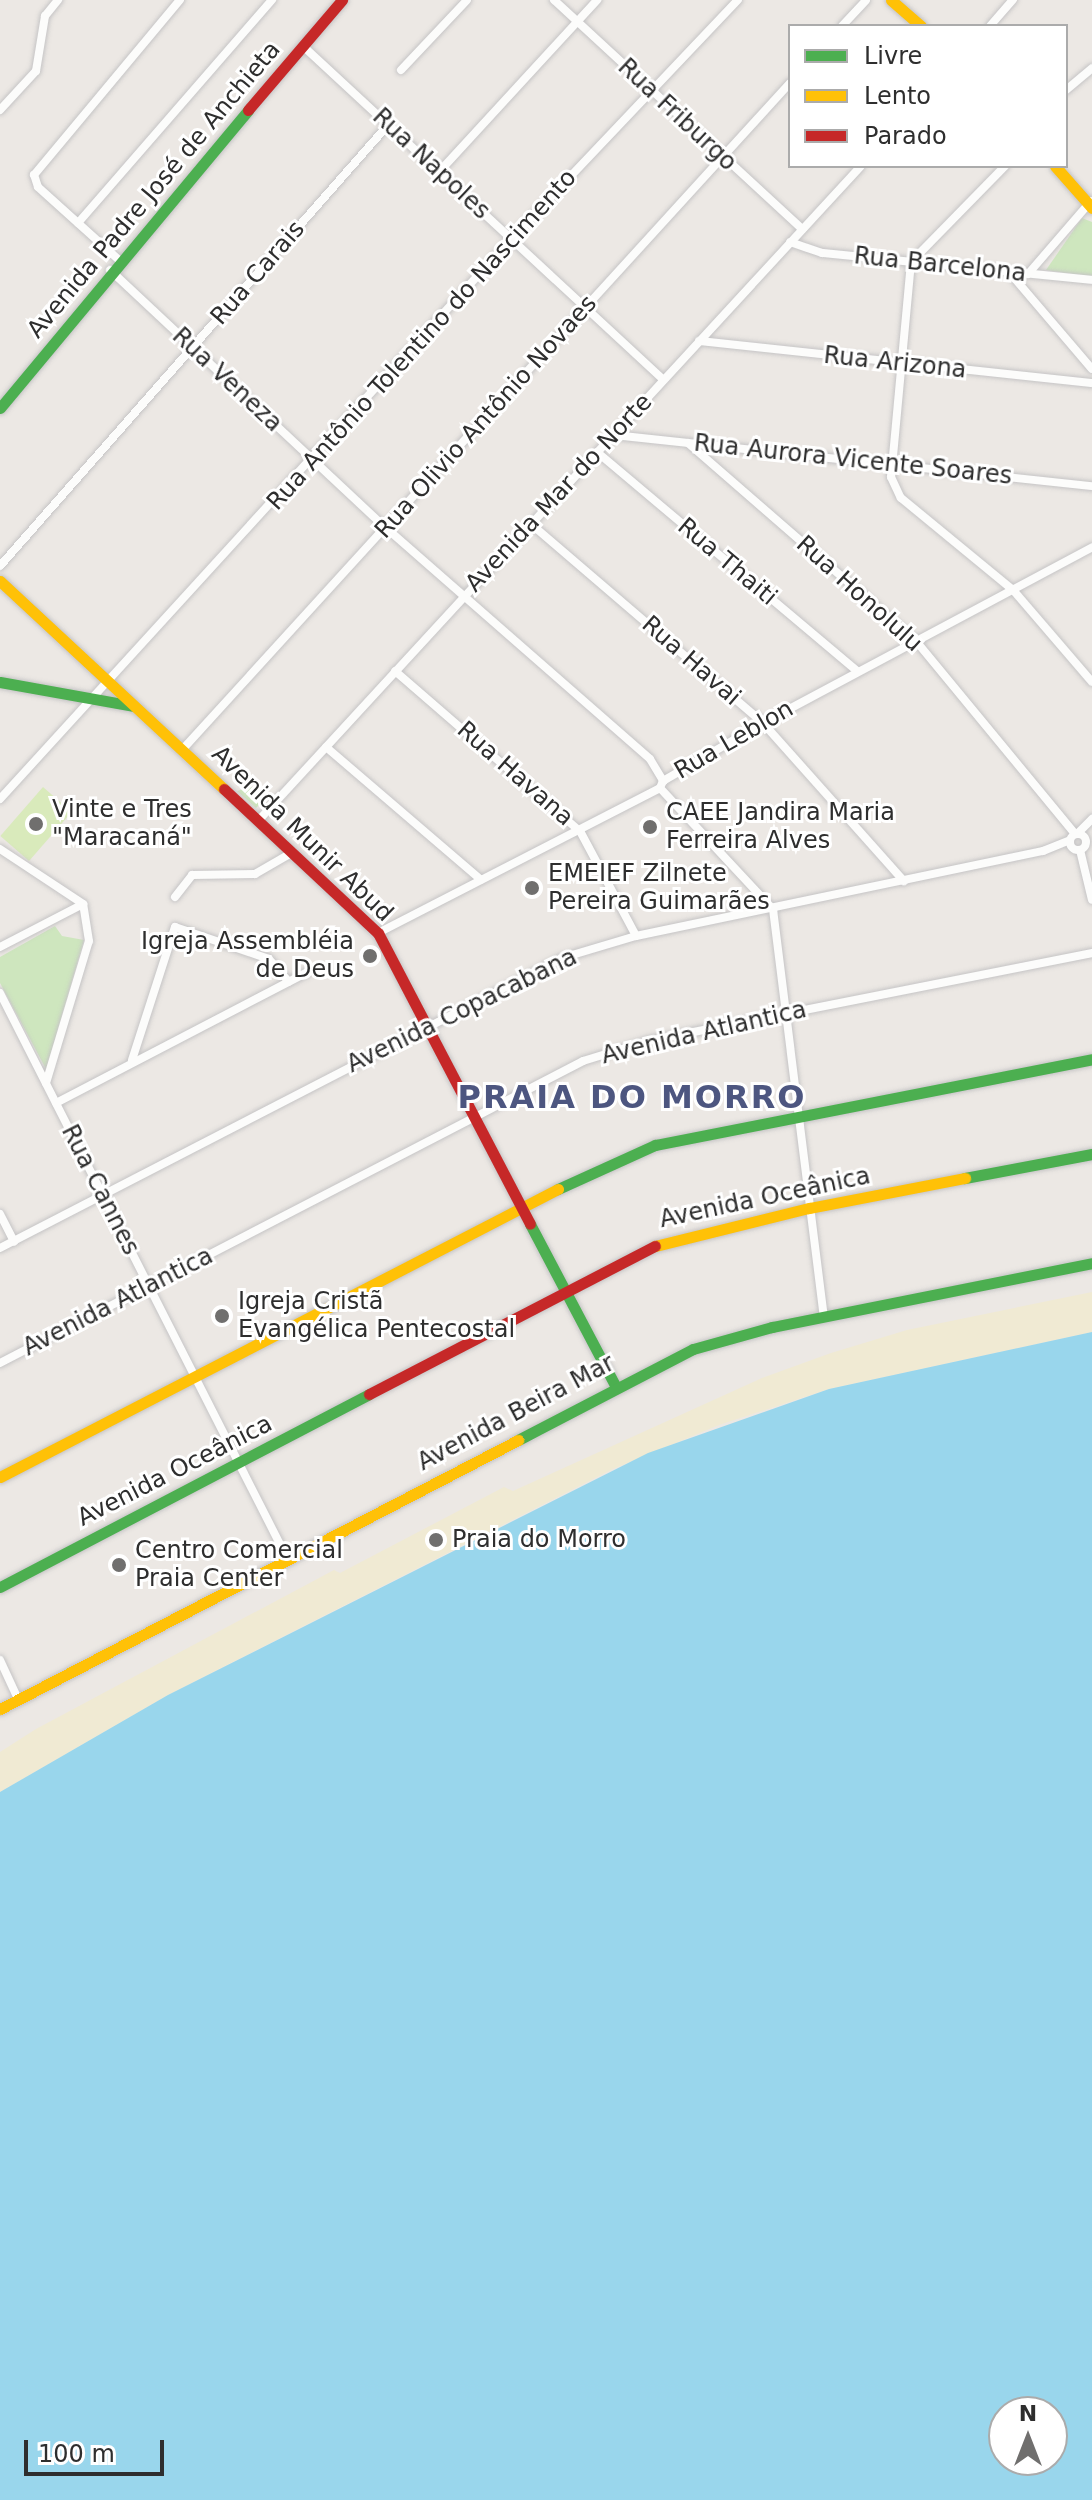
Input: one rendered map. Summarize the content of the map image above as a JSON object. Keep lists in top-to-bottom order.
{
  "streets": {
    "street": [
      "Rua Friburgo",
      "Rua Napoles",
      "Avenida Padre José de Anchieta",
      "Rua Barcelona",
      "Rua Carais",
      "Rua Antônio Tolentino do Nascimento",
      "Rua Arizona",
      "Rua Veneza",
      "Rua Olivio Antônio Novaes",
      "Rua Aurora Vicente Soares",
      "Avenida Mar do Norte",
      "Rua Thaiti",
      "Rua Honolulu",
      "Rua Havai",
      "Rua Leblon",
      "Rua Havana",
      "Avenida Munir Abud",
      "Avenida Copacabana",
      "Avenida Atlantica",
      "Rua Cannes",
      "Avenida Oceânica",
      "Avenida Beira Mar"
    ]
  },
  "crossings": [
    ["Rua Friburgo", "Rua Antônio Tolentino do Nascimento"],
    ["Rua Friburgo", "Rua Olivio Antônio Novaes"],
    ["Rua Friburgo", "Avenida Mar do Norte"],
    ["Rua Napoles", "Avenida Padre José de Anchieta"],
    ["Rua Napoles", "Rua Carais"],
    ["Rua Napoles", "Rua Antônio Tolentino do Nascimento"],
    ["Rua Napoles", "Rua Olivio Antônio Novaes"],
    ["Rua Napoles", "Avenida Mar do Norte"],
    ["Avenida Padre José de Anchieta", "Rua Veneza"],
    ["Rua Barcelona", "Avenida Mar do Norte"],
    ["Rua Carais", "Rua Veneza"],
    ["Rua Antônio Tolentino do Nascimento", "Rua Veneza"],
    ["Rua Antônio Tolentino do Nascimento", "Avenida Munir Abud"],
    ["Rua Arizona", "Avenida Mar do Norte"],
    ["Rua Veneza", "Rua Olivio Antônio Novaes"],
    ["Rua Veneza", "Avenida Mar do Norte"],
    ["Rua Veneza", "Rua Leblon"],
    ["Rua Veneza", "Avenida Copacabana"],
    ["Rua Olivio Antônio Novaes", "Avenida Munir Abud"],
    ["Rua Aurora Vicente Soares", "Avenida Mar do Norte"],
    ["Rua Aurora Vicente Soares", "Rua Honolulu"],
    ["Avenida Mar do Norte", "Rua Thaiti"],
    ["Avenida Mar do Norte", "Rua Havai"],
    ["Avenida Mar do Norte", "Rua Havana"],
    ["Avenida Mar do Norte", "Avenida Munir Abud"],
    ["Rua Thaiti", "Rua Leblon"],
    ["Rua Honolulu", "Rua Leblon"],
    ["Rua Honolulu", "Avenida Copacabana"],
    ["Rua Havai", "Rua Leblon"],
    ["Rua Havai", "Avenida Copacabana"],
    ["Rua Leblon", "Rua Havana"],
    ["Rua Leblon", "Avenida Munir Abud"],
    ["Rua Havana", "Avenida Copacabana"],
    ["Avenida Munir Abud", "Avenida Copacabana"],
    ["Avenida Munir Abud", "Avenida Atlantica"],
    ["Avenida Munir Abud", "Avenida Oceânica"],
    ["Avenida Munir Abud", "Avenida Beira Mar"],
    ["Avenida Copacabana", "Rua Cannes"],
    ["Avenida Atlantica", "Rua Cannes"],
    ["Rua Cannes", "Avenida Oceânica"],
    ["Rua Cannes", "Avenida Beira Mar"]
  ],
  "districts": ["PRAIA DO MORRO"],
  "places": [
    "Vinte e Tres \"Maracaná\"",
    "CAEE Jandira Maria Ferreira Alves",
    "EMEIEF Zilnete Pereira Guimarães",
    "Igreja Assembléia de Deus",
    "Igreja Cristã Evangélica Pentecostal",
    "Praia do Morro",
    "Centro Comercial Praia Center"
  ],
  "legend": ["Livre", "Lento", "Parado"],
  "scale_bar": "100 m",
  "north": "top"
}
